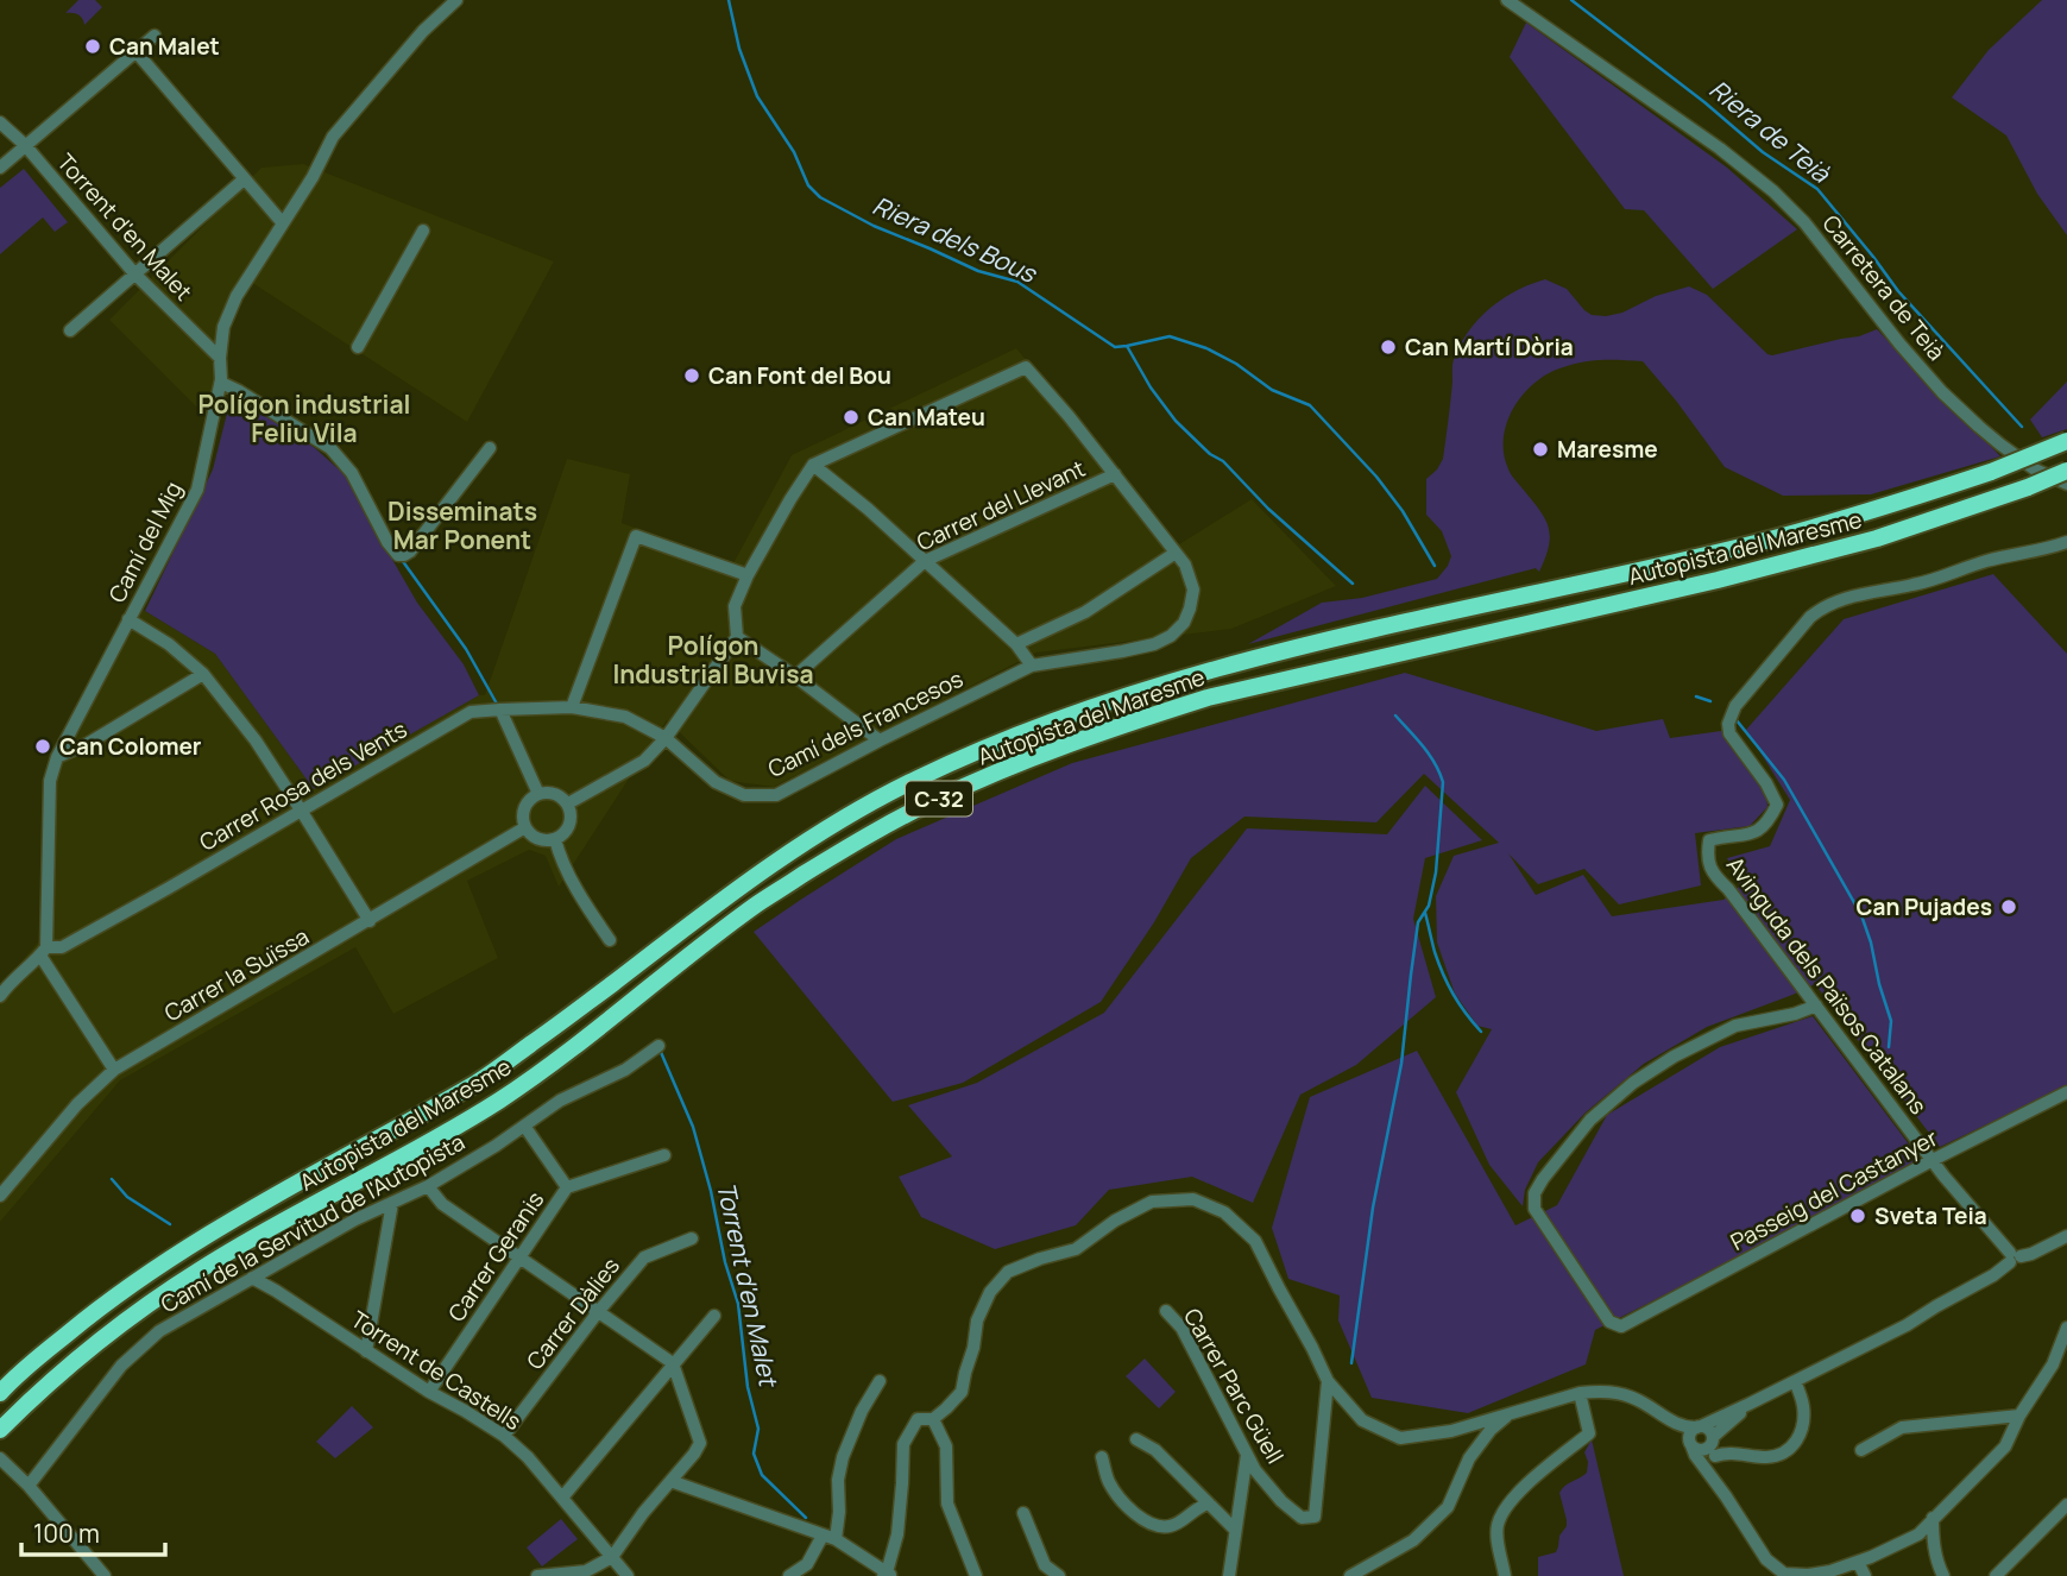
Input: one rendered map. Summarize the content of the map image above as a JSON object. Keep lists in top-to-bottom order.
{
  "streets": {
    "highway": ["Autopista del Maresme", "C-32"],
    "street": [
      "Torrent d'en Malet",
      "Carretera de Teià",
      "Carrer del Llevant",
      "Camí del Mig",
      "Camí dels Francesos",
      "Carrer Rosa dels Vents",
      "Carrer la Suïssa",
      "Avinguda dels Països Catalans",
      "Passeig del Castanyer",
      "Camí de la Servitud de l'Autopista",
      "Carrer Geranis",
      "Carrer Dàlies",
      "Torrent de Castells",
      "Carrer Parc Güell"
    ]
  },
  "crossings": [
    ["Torrent d'en Malet", "Camí del Mig"],
    ["Camí del Mig", "Carrer Rosa dels Vents"],
    ["Camí dels Francesos", "Carrer Rosa dels Vents"],
    ["Avinguda dels Països Catalans", "Passeig del Castanyer"],
    ["Camí de la Servitud de l'Autopista", "Torrent de Castells"],
    ["Carrer Geranis", "Torrent de Castells"],
    ["Carrer Dàlies", "Torrent de Castells"]
  ],
  "districts": ["Polígon industrial Feliu Vila", "Disseminats Mar Ponent", "Polígon Industrial Buvisa"],
  "water": ["Riera de Teià", "Riera dels Bous", "Torrent d'en Malet"],
  "places": [
    "Can Malet",
    "Can Martí Dòria",
    "Can Font del Bou",
    "Can Mateu",
    "Maresme",
    "Can Colomer",
    "Can Pujades",
    "Sveta Teia"
  ],
  "scale_bar": "100 m"
}
